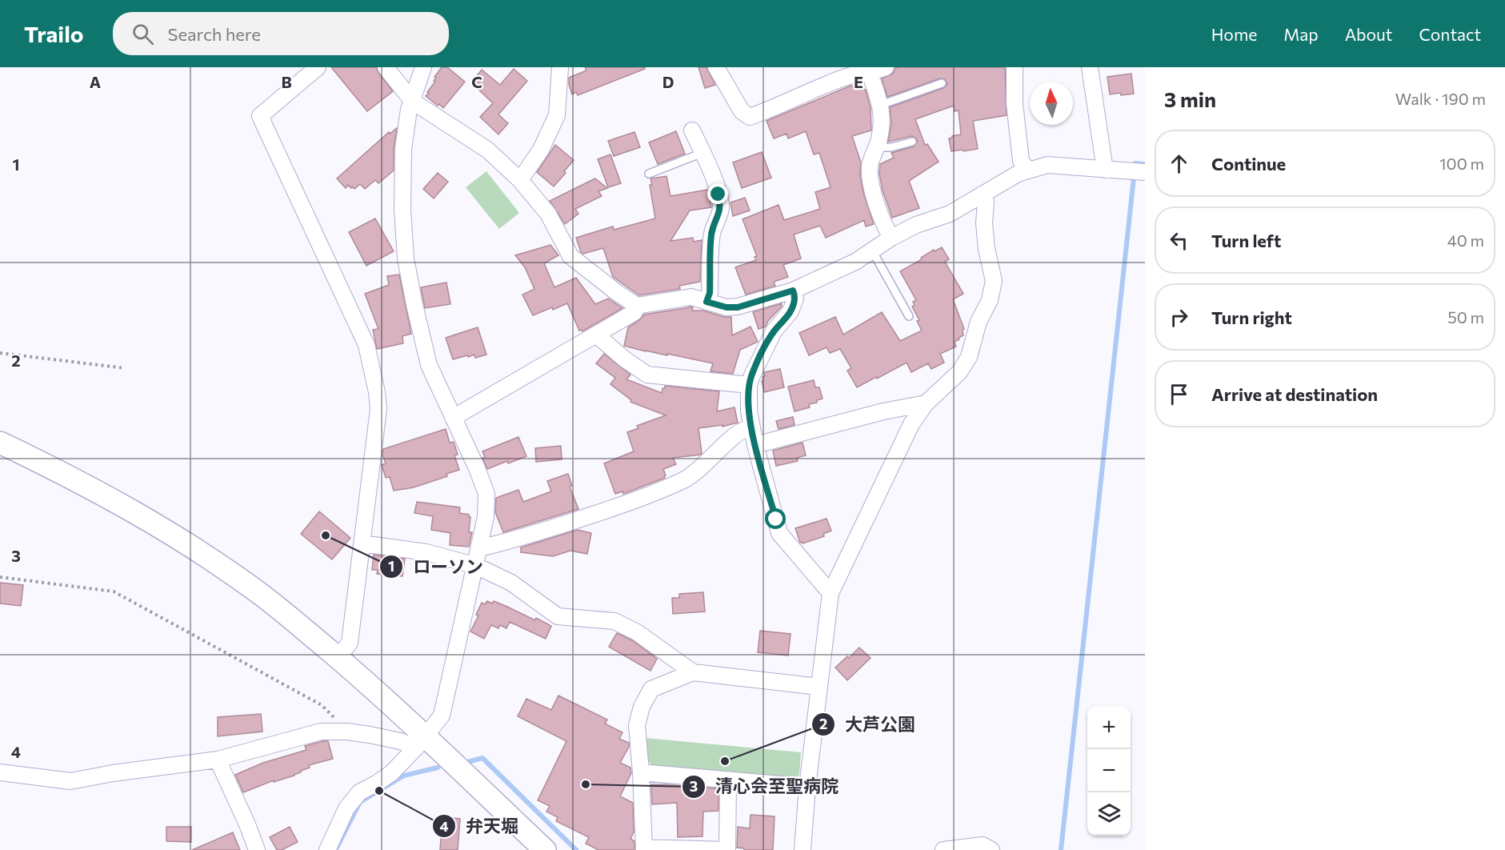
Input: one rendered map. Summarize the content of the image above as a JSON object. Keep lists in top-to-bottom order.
{
  "places": [
    "ローソン",
    "大芦公園",
    "清心会至聖病院",
    "弁天堀"
  ],
  "north": "top",
  "page": {
    "header": "Trailo",
    "search": "Search here",
    "nav": [
      "Home",
      "Map",
      "About",
      "Contact"
    ],
    "heading": ["3 min", "Walk · 190 m"],
    "list": [
      ["Continue", "100 m"],
      ["Turn left", "40 m"],
      ["Turn right", "50 m"],
      "Arrive at destination"
    ],
    "map_buttons": ["+", "−"]
  },
  "grid": {
    "columns": [
      "A",
      "B",
      "C",
      "D",
      "E"
    ],
    "rows": [
      "1",
      "2",
      "3",
      "4"
    ]
  }
}
